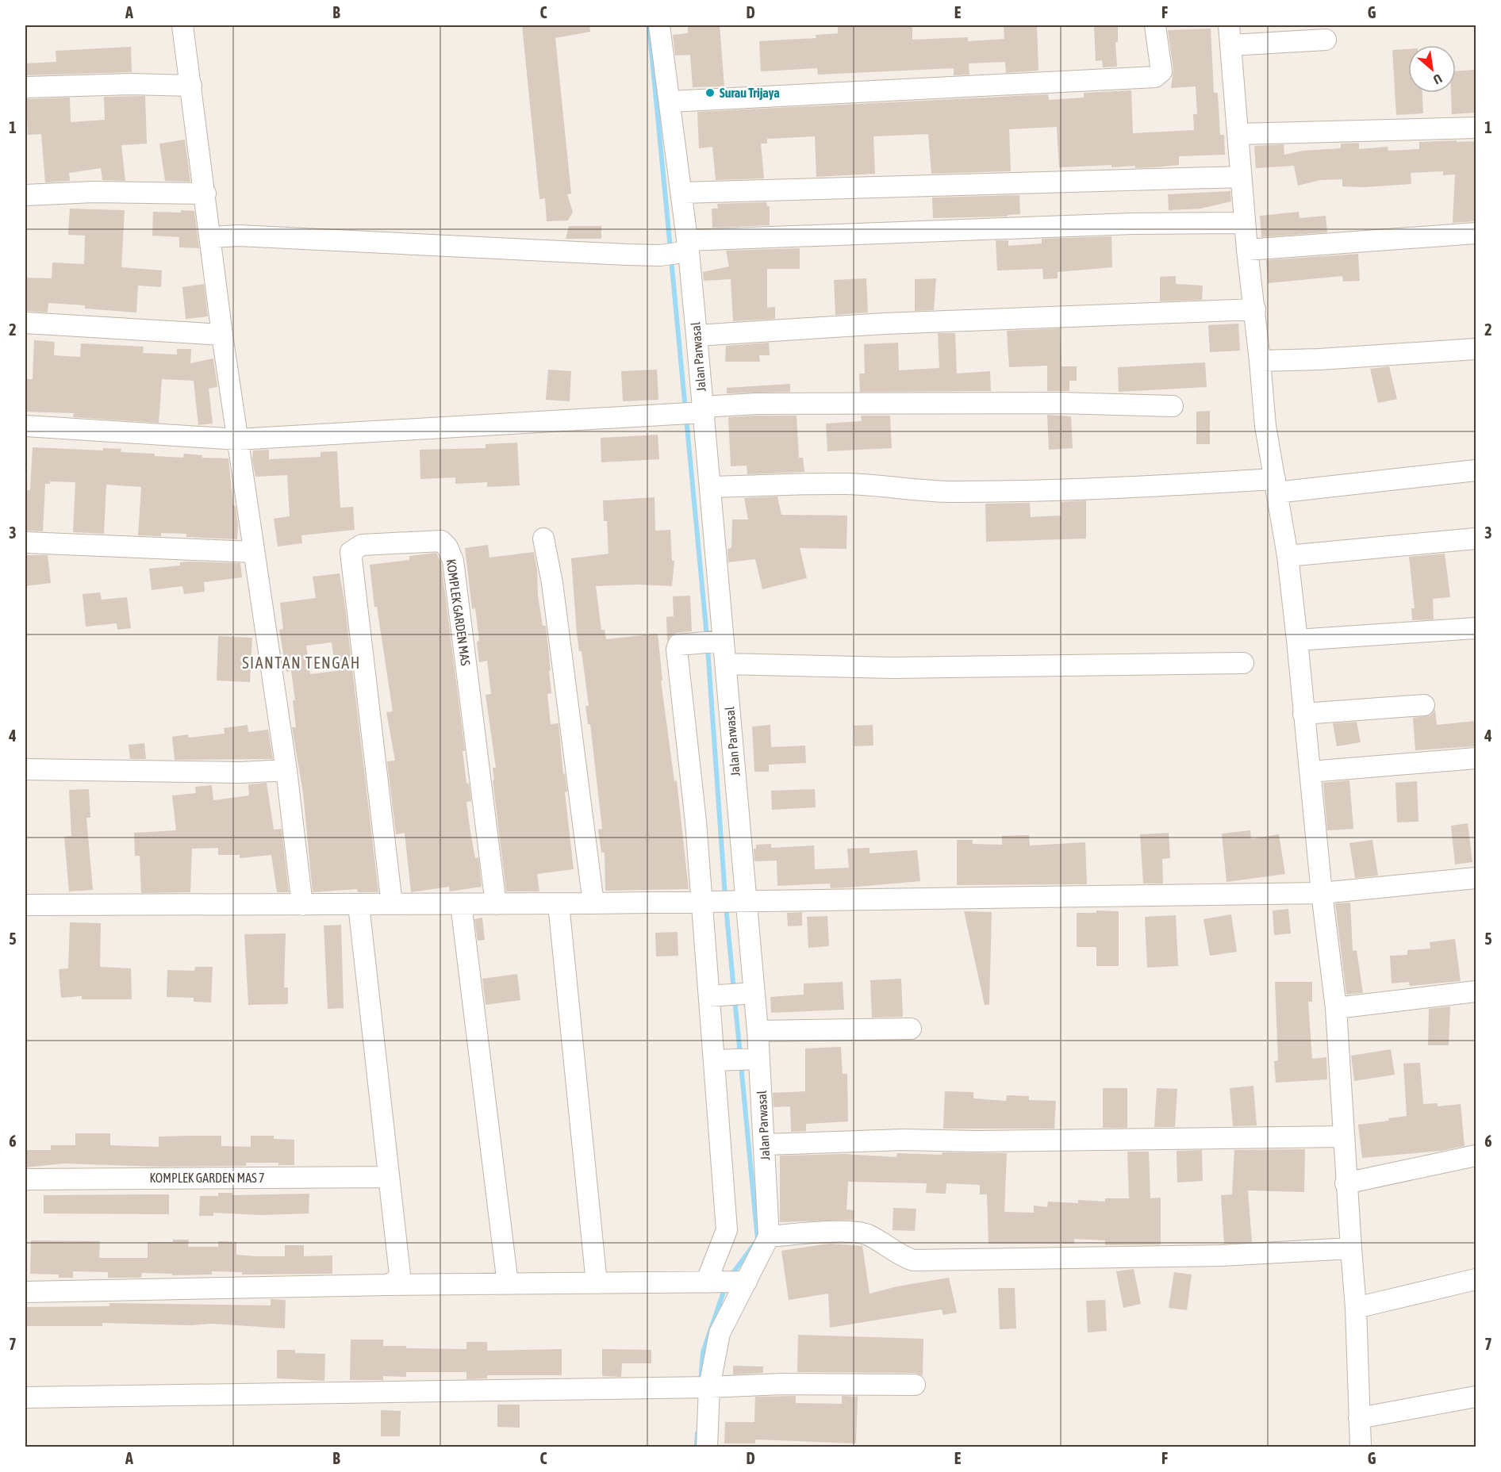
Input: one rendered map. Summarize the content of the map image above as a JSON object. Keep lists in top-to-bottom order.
{
  "streets": {
    "street": ["Jalan Parwasal", "KOMPLEK GARDEN MAS", "KOMPLEK GARDEN MAS 7"]
  },
  "districts": ["SIANTAN TENGAH"],
  "places": ["Surau Trijaya"],
  "north": "bottom right",
  "grid": {
    "columns": [
      "A",
      "B",
      "C",
      "D",
      "E",
      "F",
      "G"
    ],
    "rows": [
      "1",
      "2",
      "3",
      "4",
      "5",
      "6",
      "7"
    ]
  }
}
